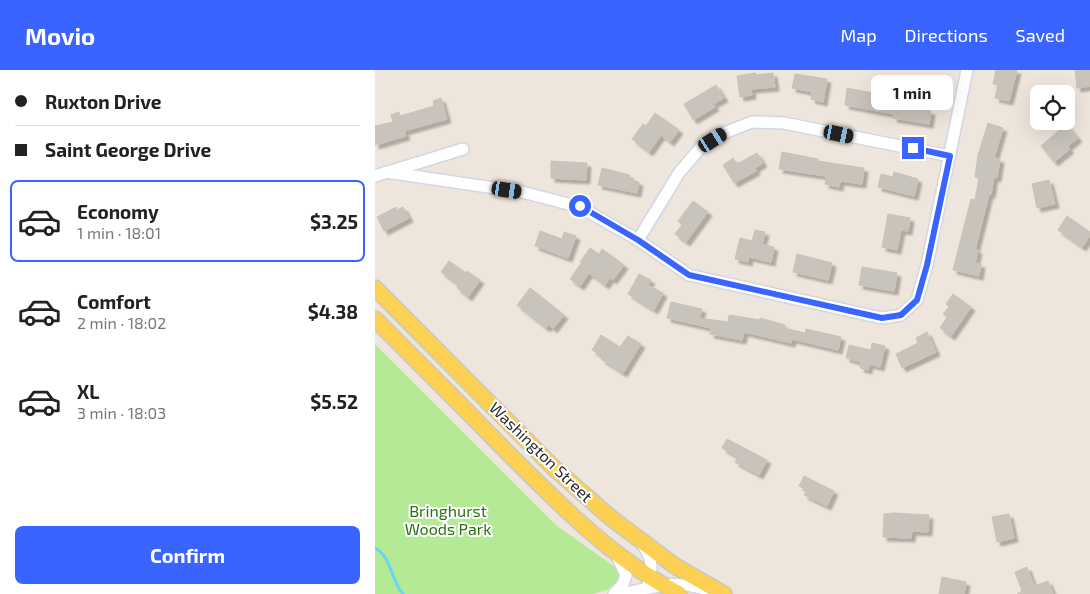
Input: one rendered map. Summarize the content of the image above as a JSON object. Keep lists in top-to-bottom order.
{
  "streets": {
    "main road": ["Washington Street"]
  },
  "parks": ["Bringhurst Woods Park"],
  "page": {
    "header": "Movio",
    "nav": ["Map", "Directions", "Saved"],
    "banner": ["Ruxton Drive", "Saint George Drive"],
    "bubble": "1 min",
    "list": [
      {
        "name": "Economy",
        "note": "1 min · 18:01",
        "value": "$3.25"
      },
      {
        "name": "Comfort",
        "note": "2 min · 18:02",
        "value": "$4.38"
      },
      {
        "name": "XL",
        "note": "3 min · 18:03",
        "value": "$5.52"
      }
    ],
    "buttons": "Confirm"
  }
}
